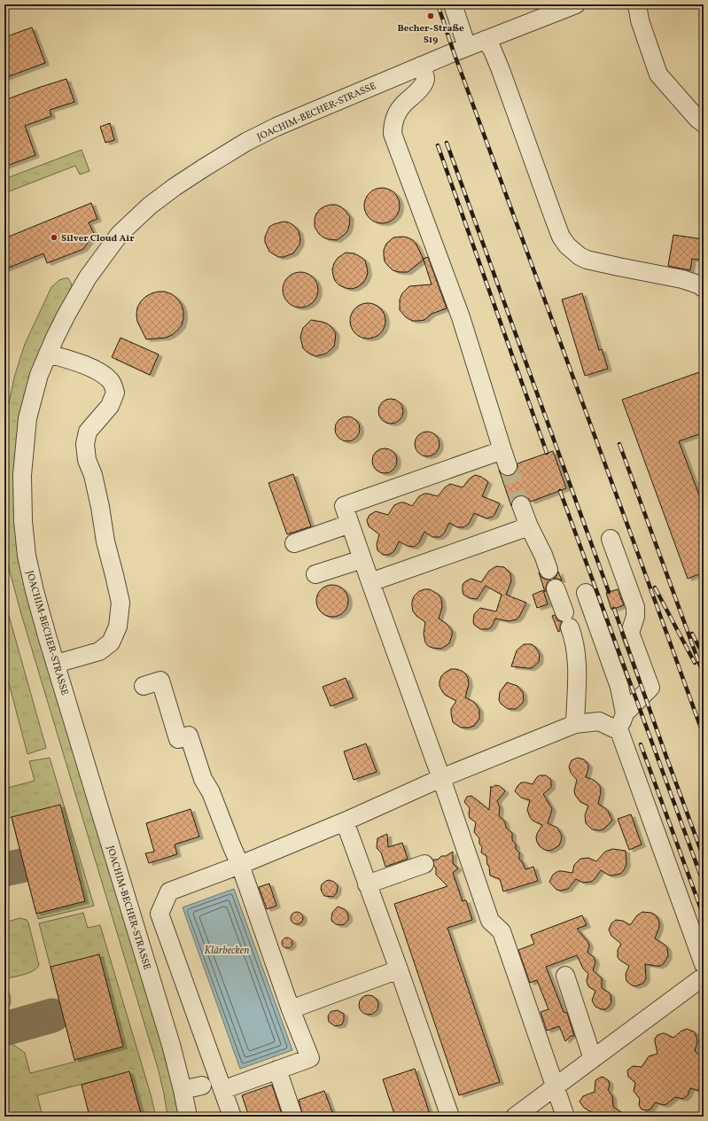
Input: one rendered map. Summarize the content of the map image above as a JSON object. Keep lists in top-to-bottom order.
{
  "streets": {
    "street": ["JOACHIM-BECHER-STRASSE"]
  },
  "water": ["Klärbecken"],
  "places": ["Becher-Straße S19", "Silver Cloud Air"]
}
